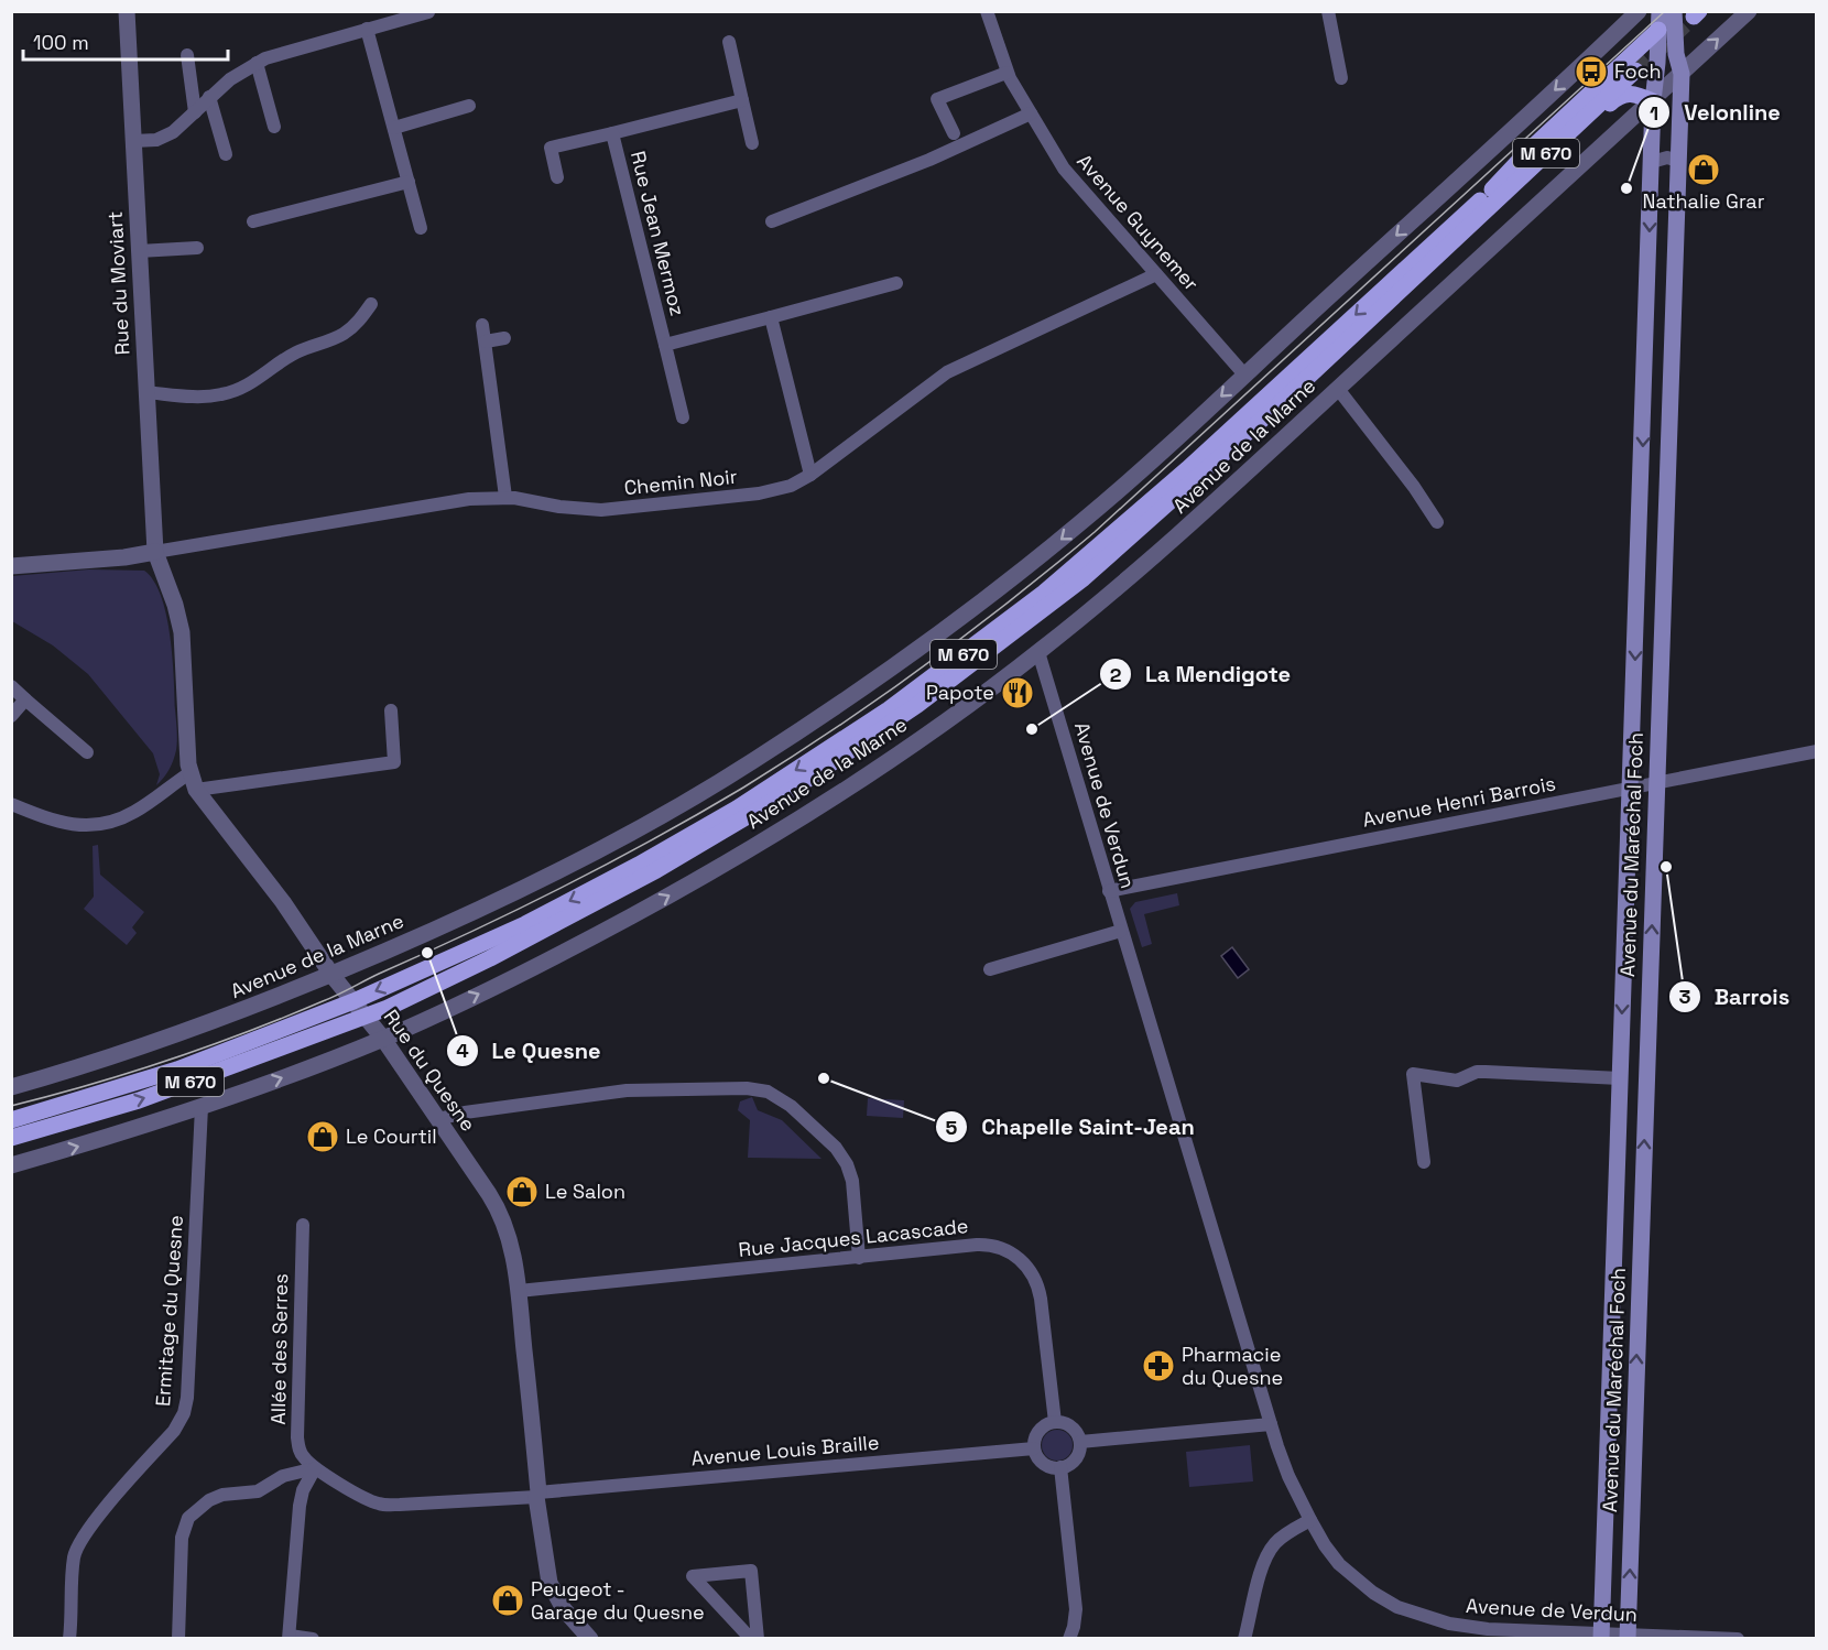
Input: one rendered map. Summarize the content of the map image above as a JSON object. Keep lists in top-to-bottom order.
{
  "streets": {
    "main road": ["M 670", "Avenue de la Marne", "Avenue du Maréchal Foch"],
    "street": [
      "Avenue Guynemer",
      "Rue Jean Mermoz",
      "Rue du Moviart",
      "Chemin Noir",
      "Avenue Henri Barrois",
      "Avenue de Verdun",
      "Rue du Quesne",
      "Rue Jacques Lacascade",
      "Ermitage du Quesne",
      "Allée des Serres",
      "Avenue Louis Braille"
    ]
  },
  "crossings": [
    ["Avenue Guynemer", "Avenue de la Marne"],
    ["Avenue Guynemer", "Chemin Noir"],
    ["Rue du Moviart", "Chemin Noir"],
    ["Rue du Moviart", "Rue du Quesne"],
    ["Avenue de la Marne", "Avenue de Verdun"],
    ["Avenue de la Marne", "Avenue du Maréchal Foch"],
    ["Avenue de la Marne", "Rue du Quesne"],
    ["Avenue de la Marne", "Ermitage du Quesne"],
    ["Chemin Noir", "Rue du Quesne"],
    ["Avenue Henri Barrois", "Avenue de Verdun"],
    ["Avenue Henri Barrois", "Avenue du Maréchal Foch"],
    ["Avenue de Verdun", "Avenue du Maréchal Foch"],
    ["Rue du Quesne", "Rue Jacques Lacascade"],
    ["Rue du Quesne", "Allée des Serres"],
    ["Rue du Quesne", "Avenue Louis Braille"],
    ["Rue Jacques Lacascade", "Avenue Louis Braille"],
    ["Allée des Serres", "Avenue Louis Braille"]
  ],
  "places": {
    "bus stop": ["Foch"],
    "shop": [
      "Nathalie Grar",
      "Le Courtil",
      "Le Salon",
      "Peugeot - Garage du Quesne"
    ],
    "other": [
      "Velonline",
      "La Mendigote",
      "Barrois",
      "Le Quesne",
      "Chapelle Saint-Jean"
    ],
    "restaurant": ["Papote"],
    "pharmacy": ["Pharmacie du Quesne"]
  },
  "scale_bar": "100 m"
}
